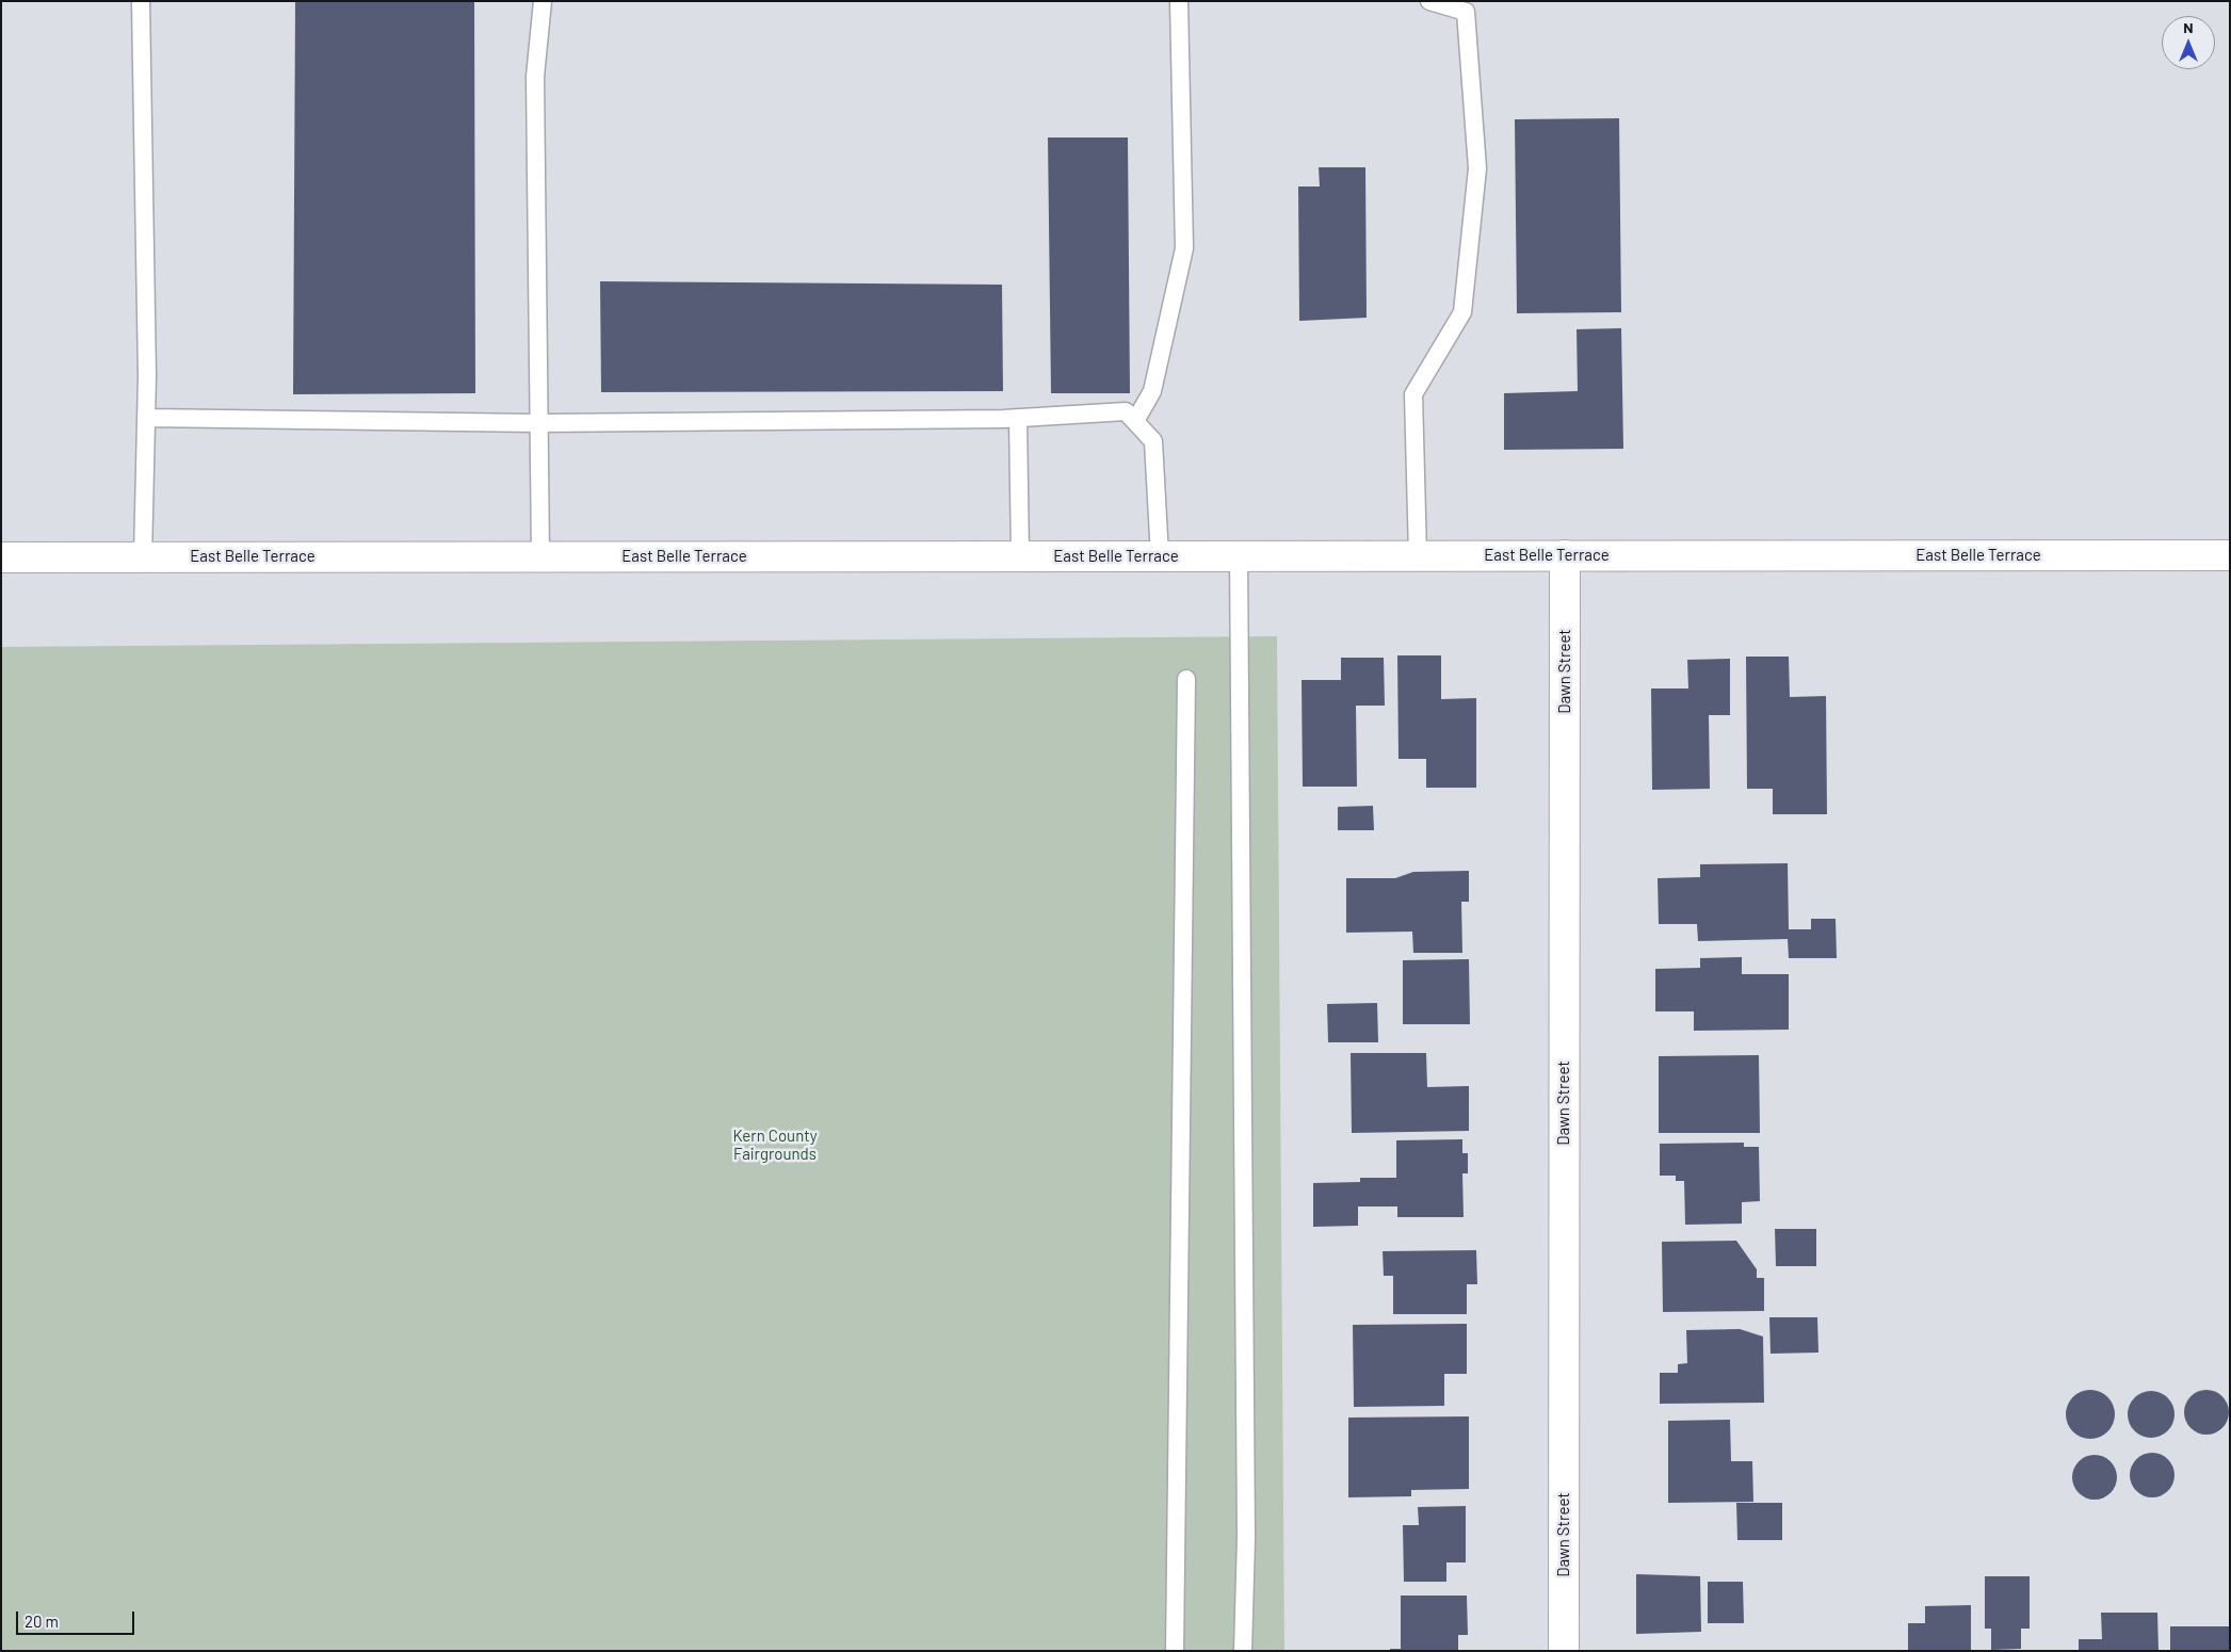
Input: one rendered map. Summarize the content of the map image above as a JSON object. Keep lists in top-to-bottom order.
{
  "streets": {
    "street": ["East Belle Terrace", "Dawn Street"]
  },
  "crossings": [
    ["East Belle Terrace", "Dawn Street"]
  ],
  "parks": ["Kern County Fairgrounds"],
  "scale_bar": "20 m",
  "north": "top"
}
